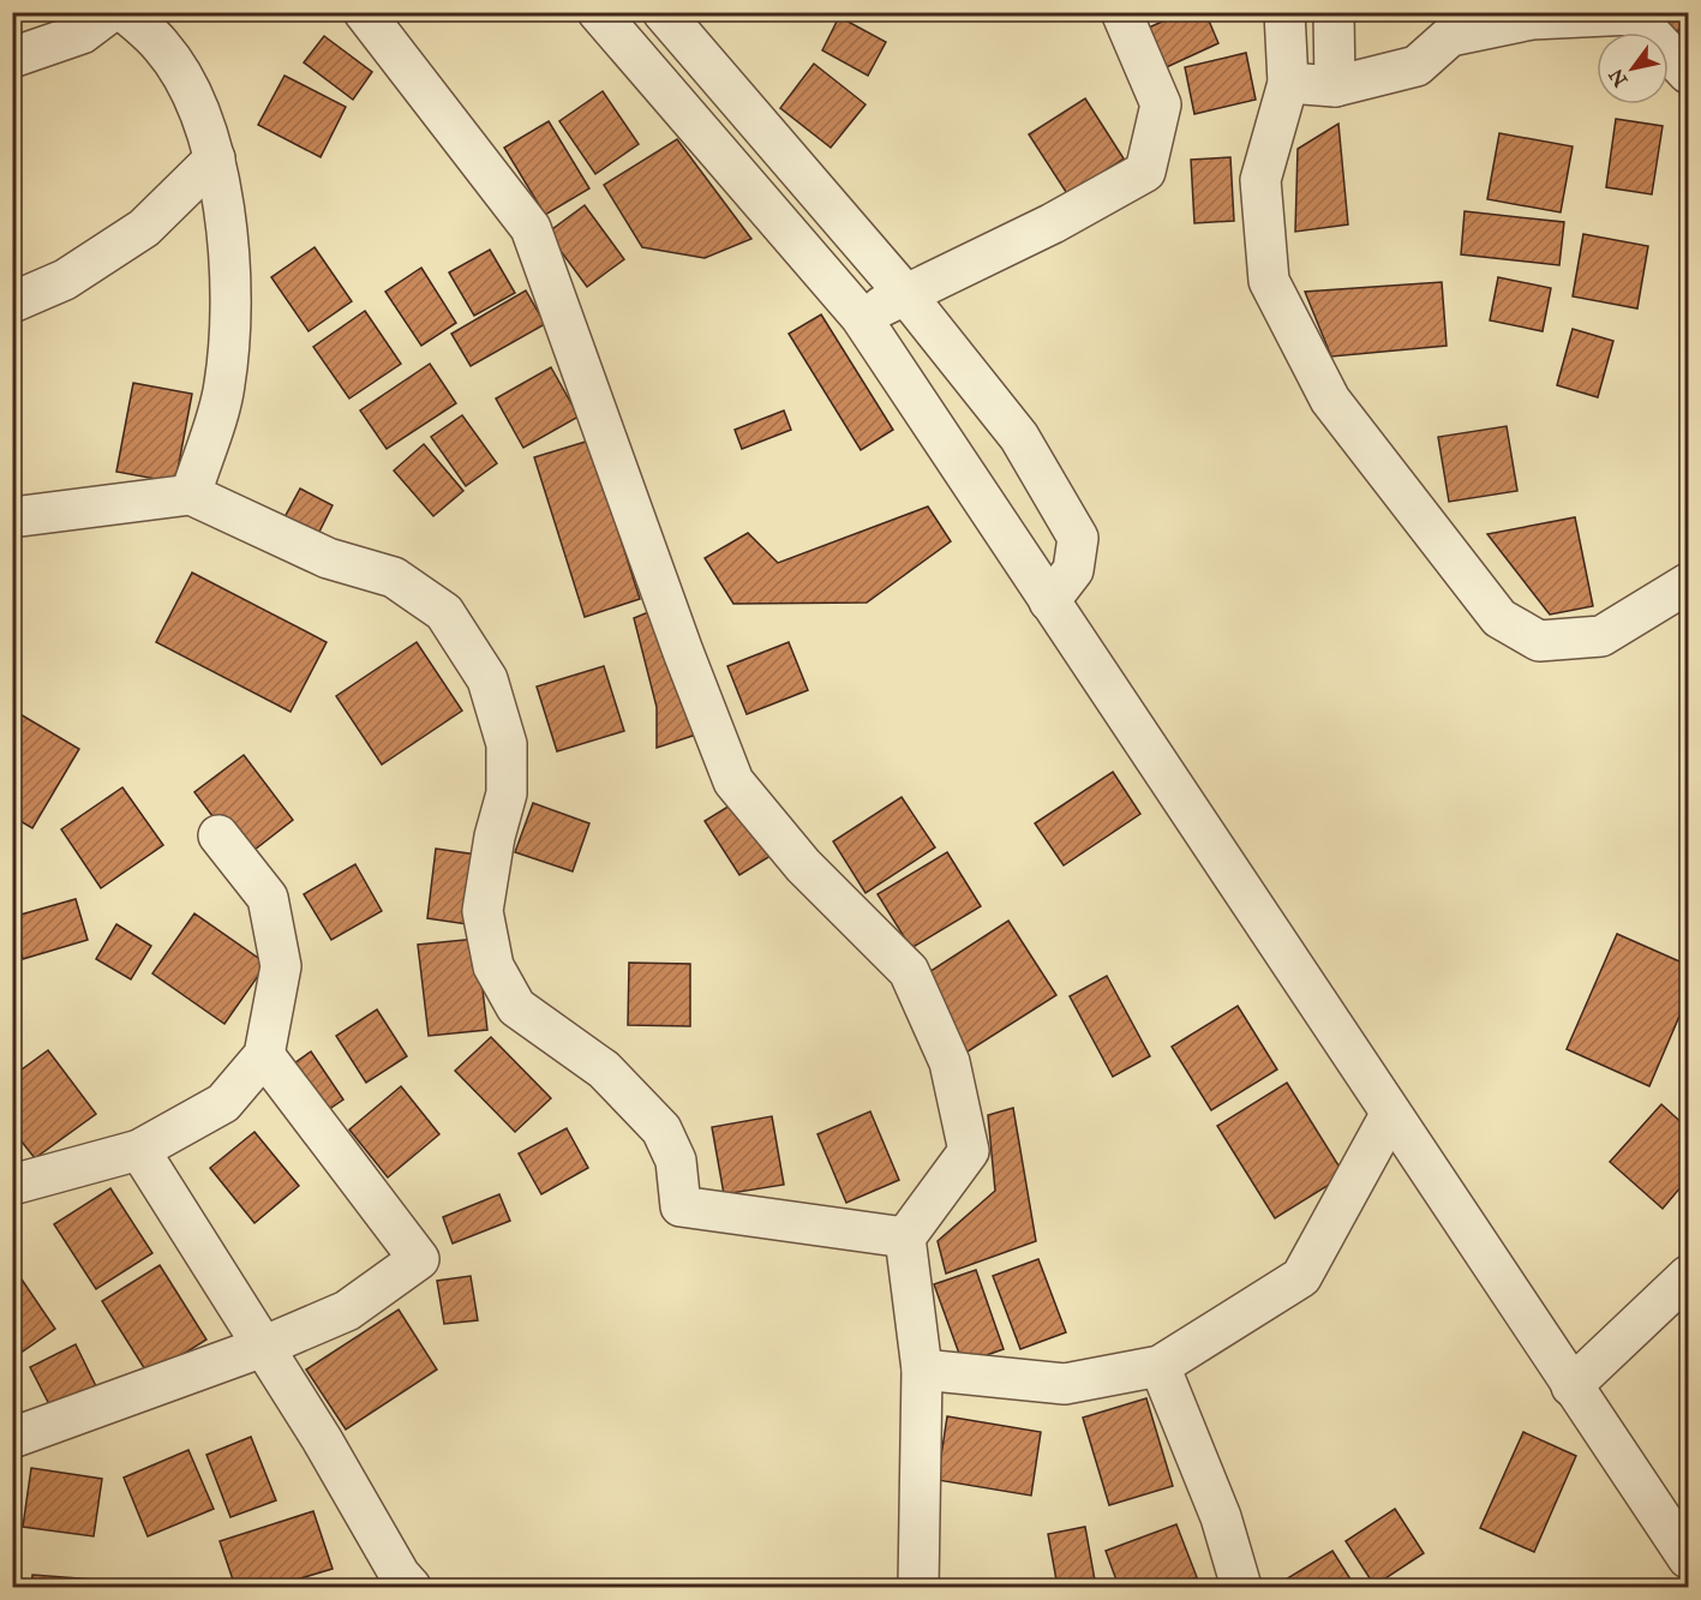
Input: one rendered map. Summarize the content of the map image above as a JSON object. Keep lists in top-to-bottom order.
{
  "north": "bottom left"
}
